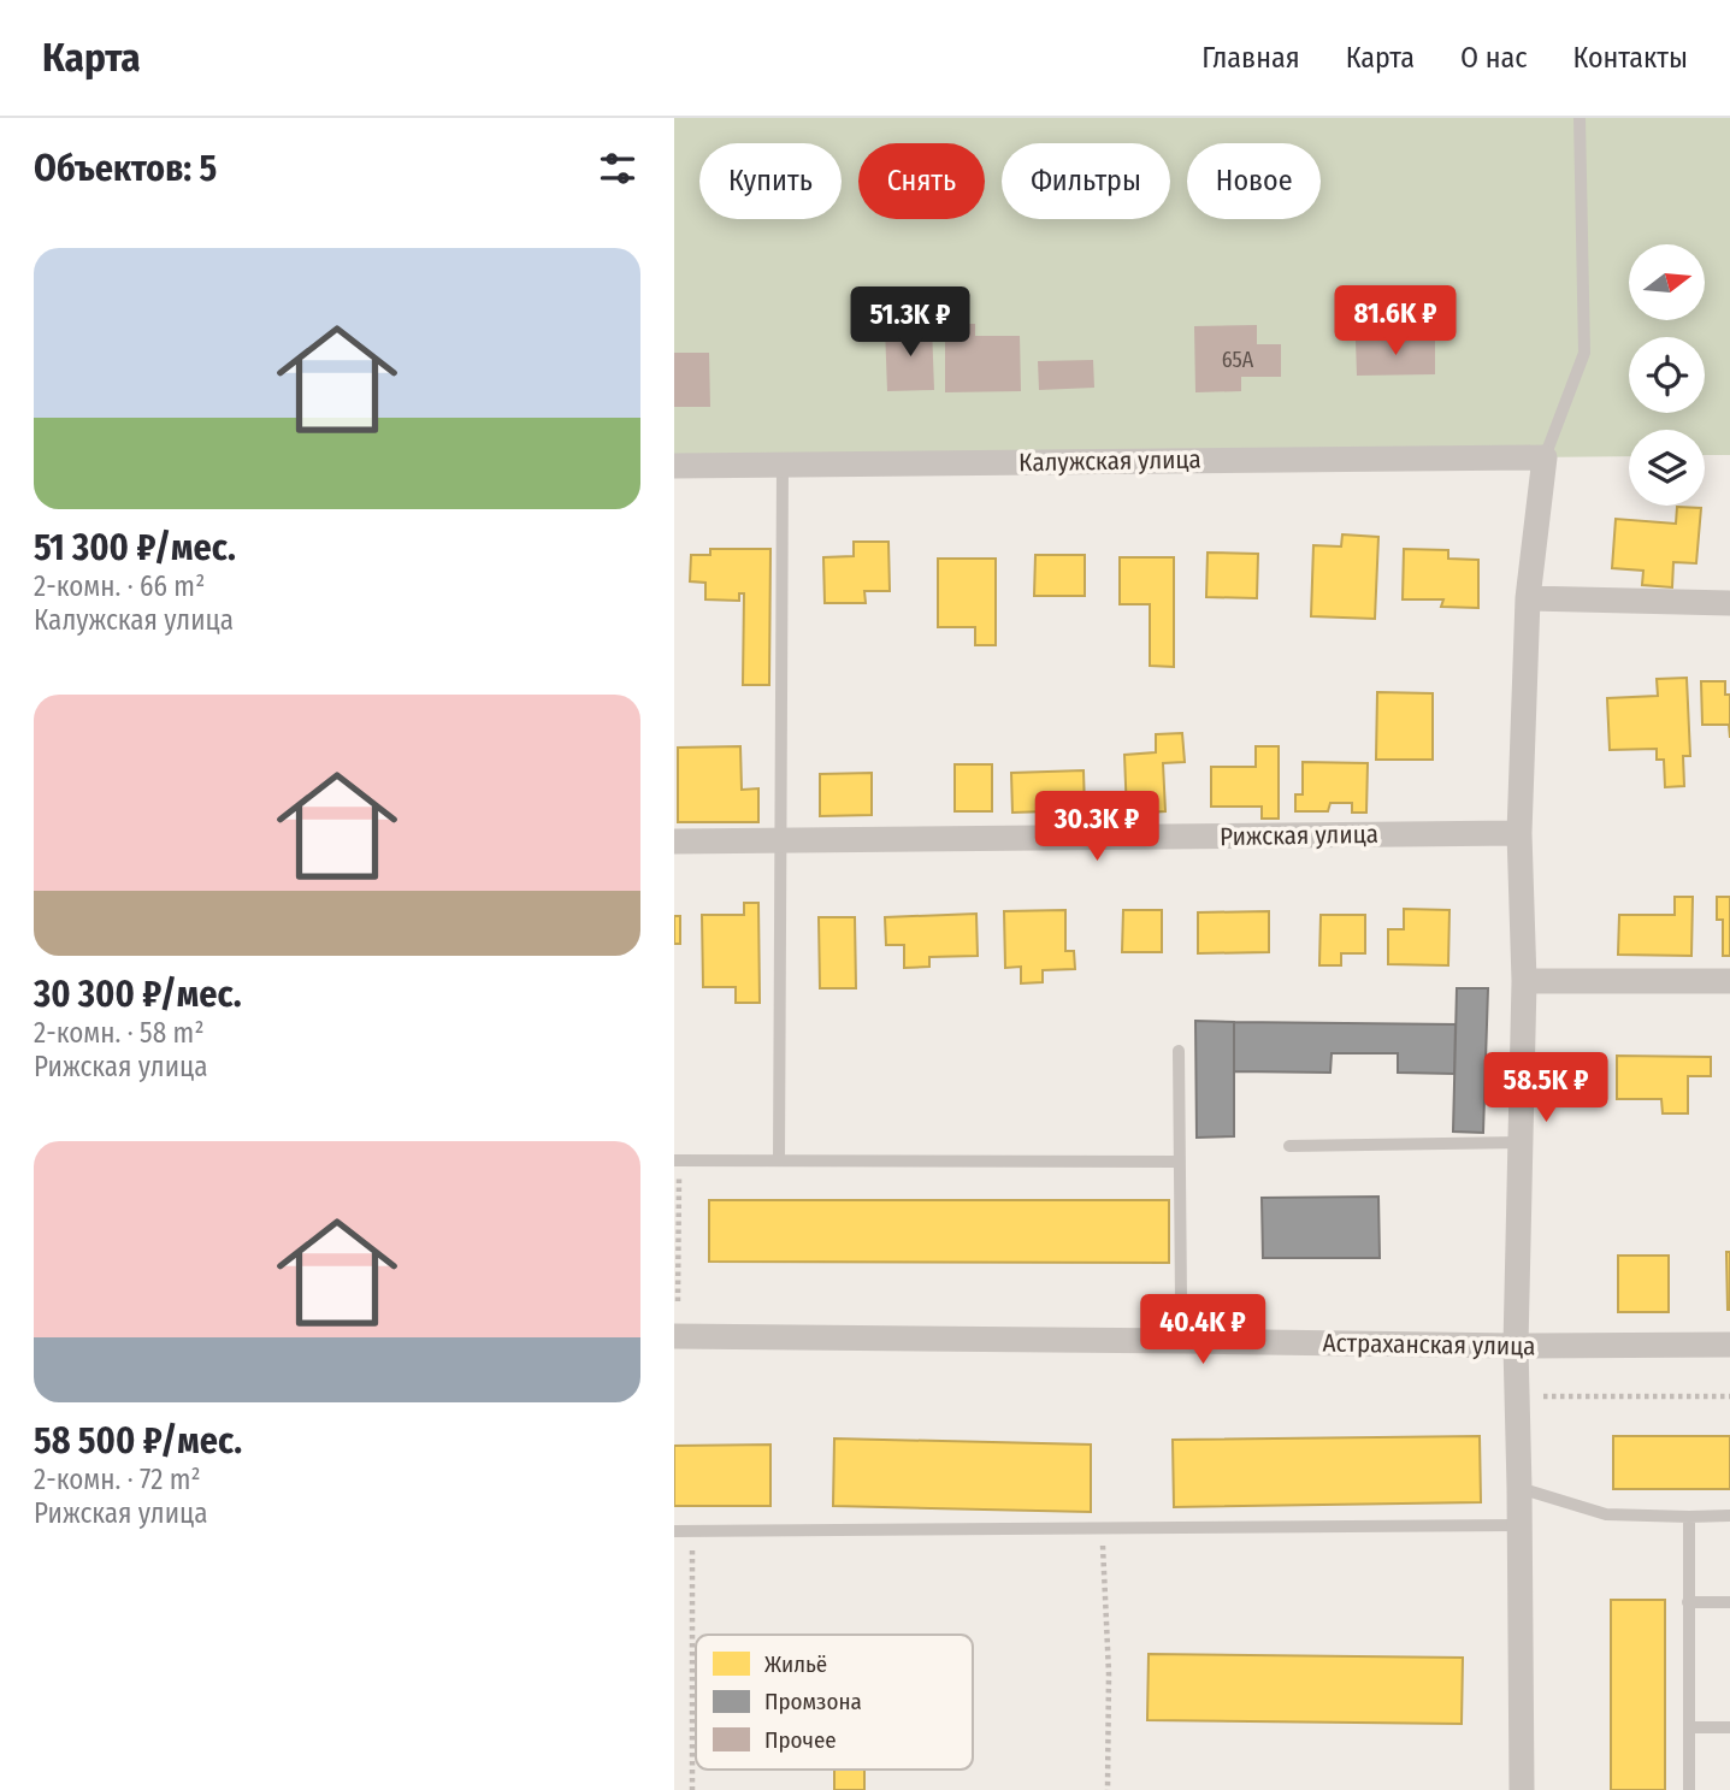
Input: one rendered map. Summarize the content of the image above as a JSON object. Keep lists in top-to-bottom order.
{
  "streets": {
    "street": ["Калужская улица", "Рижская улица", "Астраханская улица"]
  },
  "house_numbers": ["65А"],
  "legend": ["Жильё", "Промзона", "Прочее"],
  "north": "right",
  "page": {
    "header": "Карта",
    "nav": [
      "Главная",
      "Карта",
      "О нас",
      "Контакты"
    ],
    "heading": "Объектов: 5",
    "chip": [
      "Купить",
      "Снять",
      "Фильтры",
      "Новое"
    ],
    "list": [
      {
        "name": "51 300 ₽/мес.",
        "note": "2-комн. · 66 m² · Калужская улица"
      },
      {
        "name": "30 300 ₽/мес.",
        "note": "2-комн. · 58 m² · Рижская улица"
      },
      {
        "name": "58 500 ₽/мес.",
        "note": "2-комн. · 72 m² · Рижская улица"
      }
    ],
    "price": [
      "81.6K ₽",
      "51.3K ₽",
      "30.3K ₽",
      "58.5K ₽",
      "40.4K ₽"
    ]
  }
}
